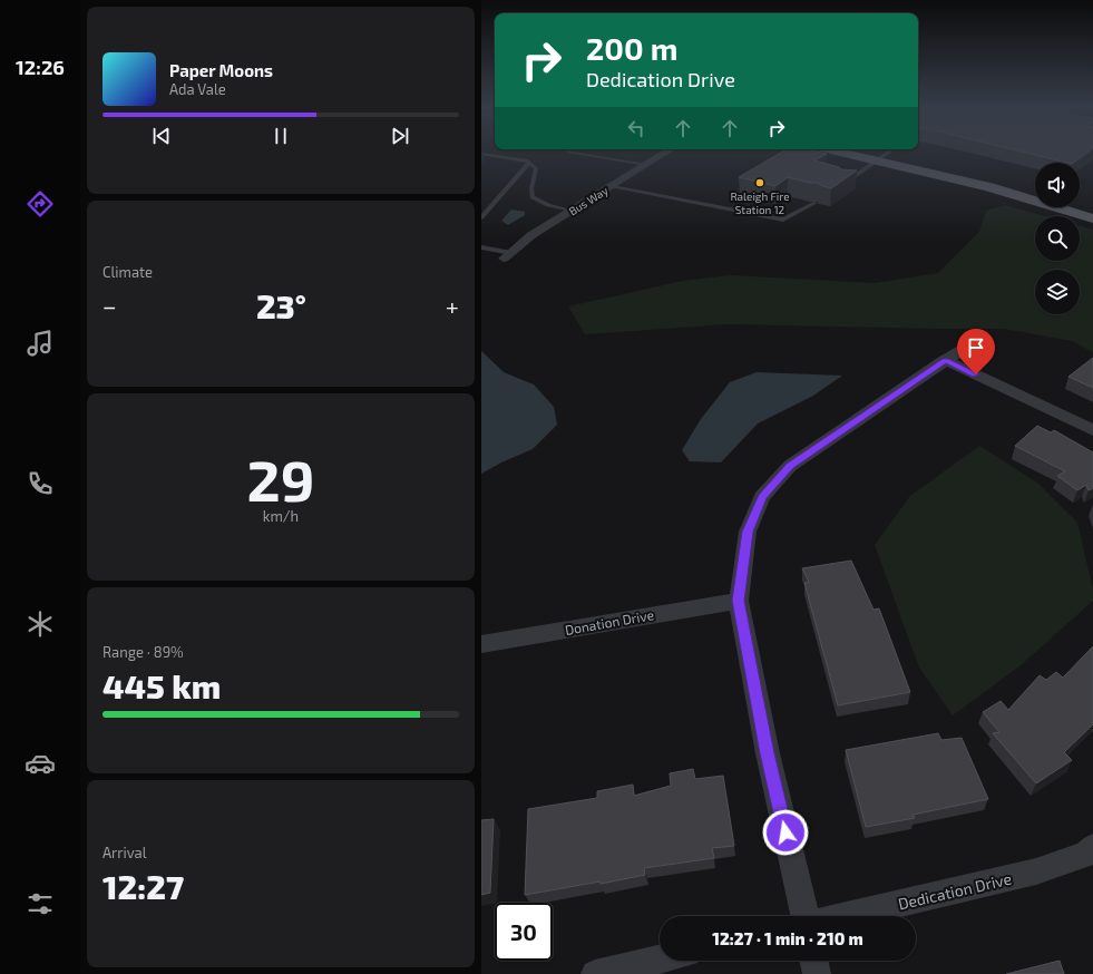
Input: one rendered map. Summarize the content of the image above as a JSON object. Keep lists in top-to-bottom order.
{
  "streets": {
    "street": ["Bus Way", "Donation Drive", "Dedication Drive"]
  },
  "places": ["Raleigh Fire Station 12"],
  "page": {
    "tabs": "12:26",
    "turn": ["200 m", "Dedication Drive"],
    "song": ["Paper Moons", "Ada Vale"],
    "tile": [
      "Climate",
      ["29", "km/h"],
      ["Range · 89%", "445 km"],
      ["Arrival", "12:27"]
    ],
    "heat": ["−", "23°", "+"],
    "limit": "30",
    "trip": "12:27 · 1 min · 210 m"
  }
}
